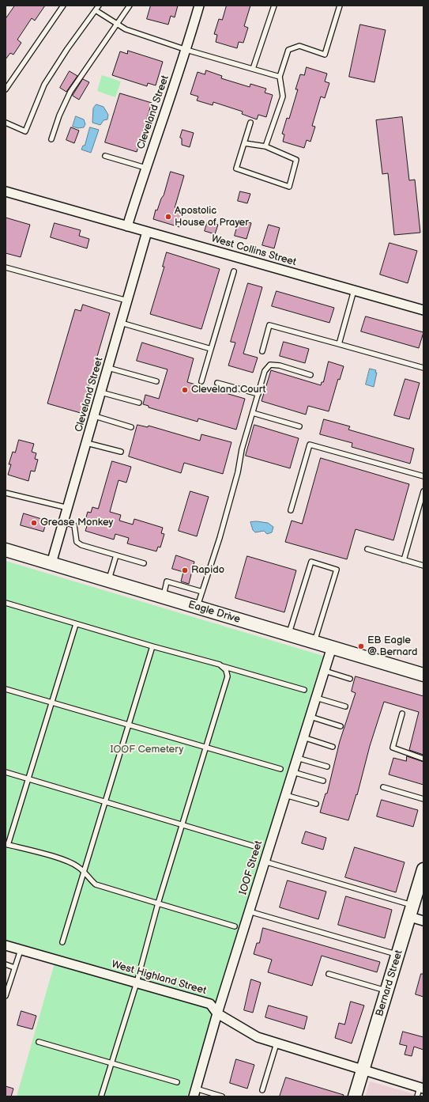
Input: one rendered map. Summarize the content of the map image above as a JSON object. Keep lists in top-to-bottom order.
{
  "streets": {
    "street": [
      "Cleveland Street",
      "West Collins Street",
      "Eagle Drive",
      "IOOF Street",
      "West Highland Street",
      "Bernard Street"
    ]
  },
  "crossings": [
    ["Cleveland Street", "West Collins Street"],
    ["Cleveland Street", "Eagle Drive"],
    ["Eagle Drive", "IOOF Street"],
    ["IOOF Street", "West Highland Street"],
    ["West Highland Street", "Bernard Street"]
  ],
  "parks": ["IOOF Cemetery"],
  "places": [
    "Apostolic House of Prayer",
    "Cleveland Court",
    "Grease Monkey",
    "Rapido",
    "EB Eagle @ Bernard"
  ]
}
